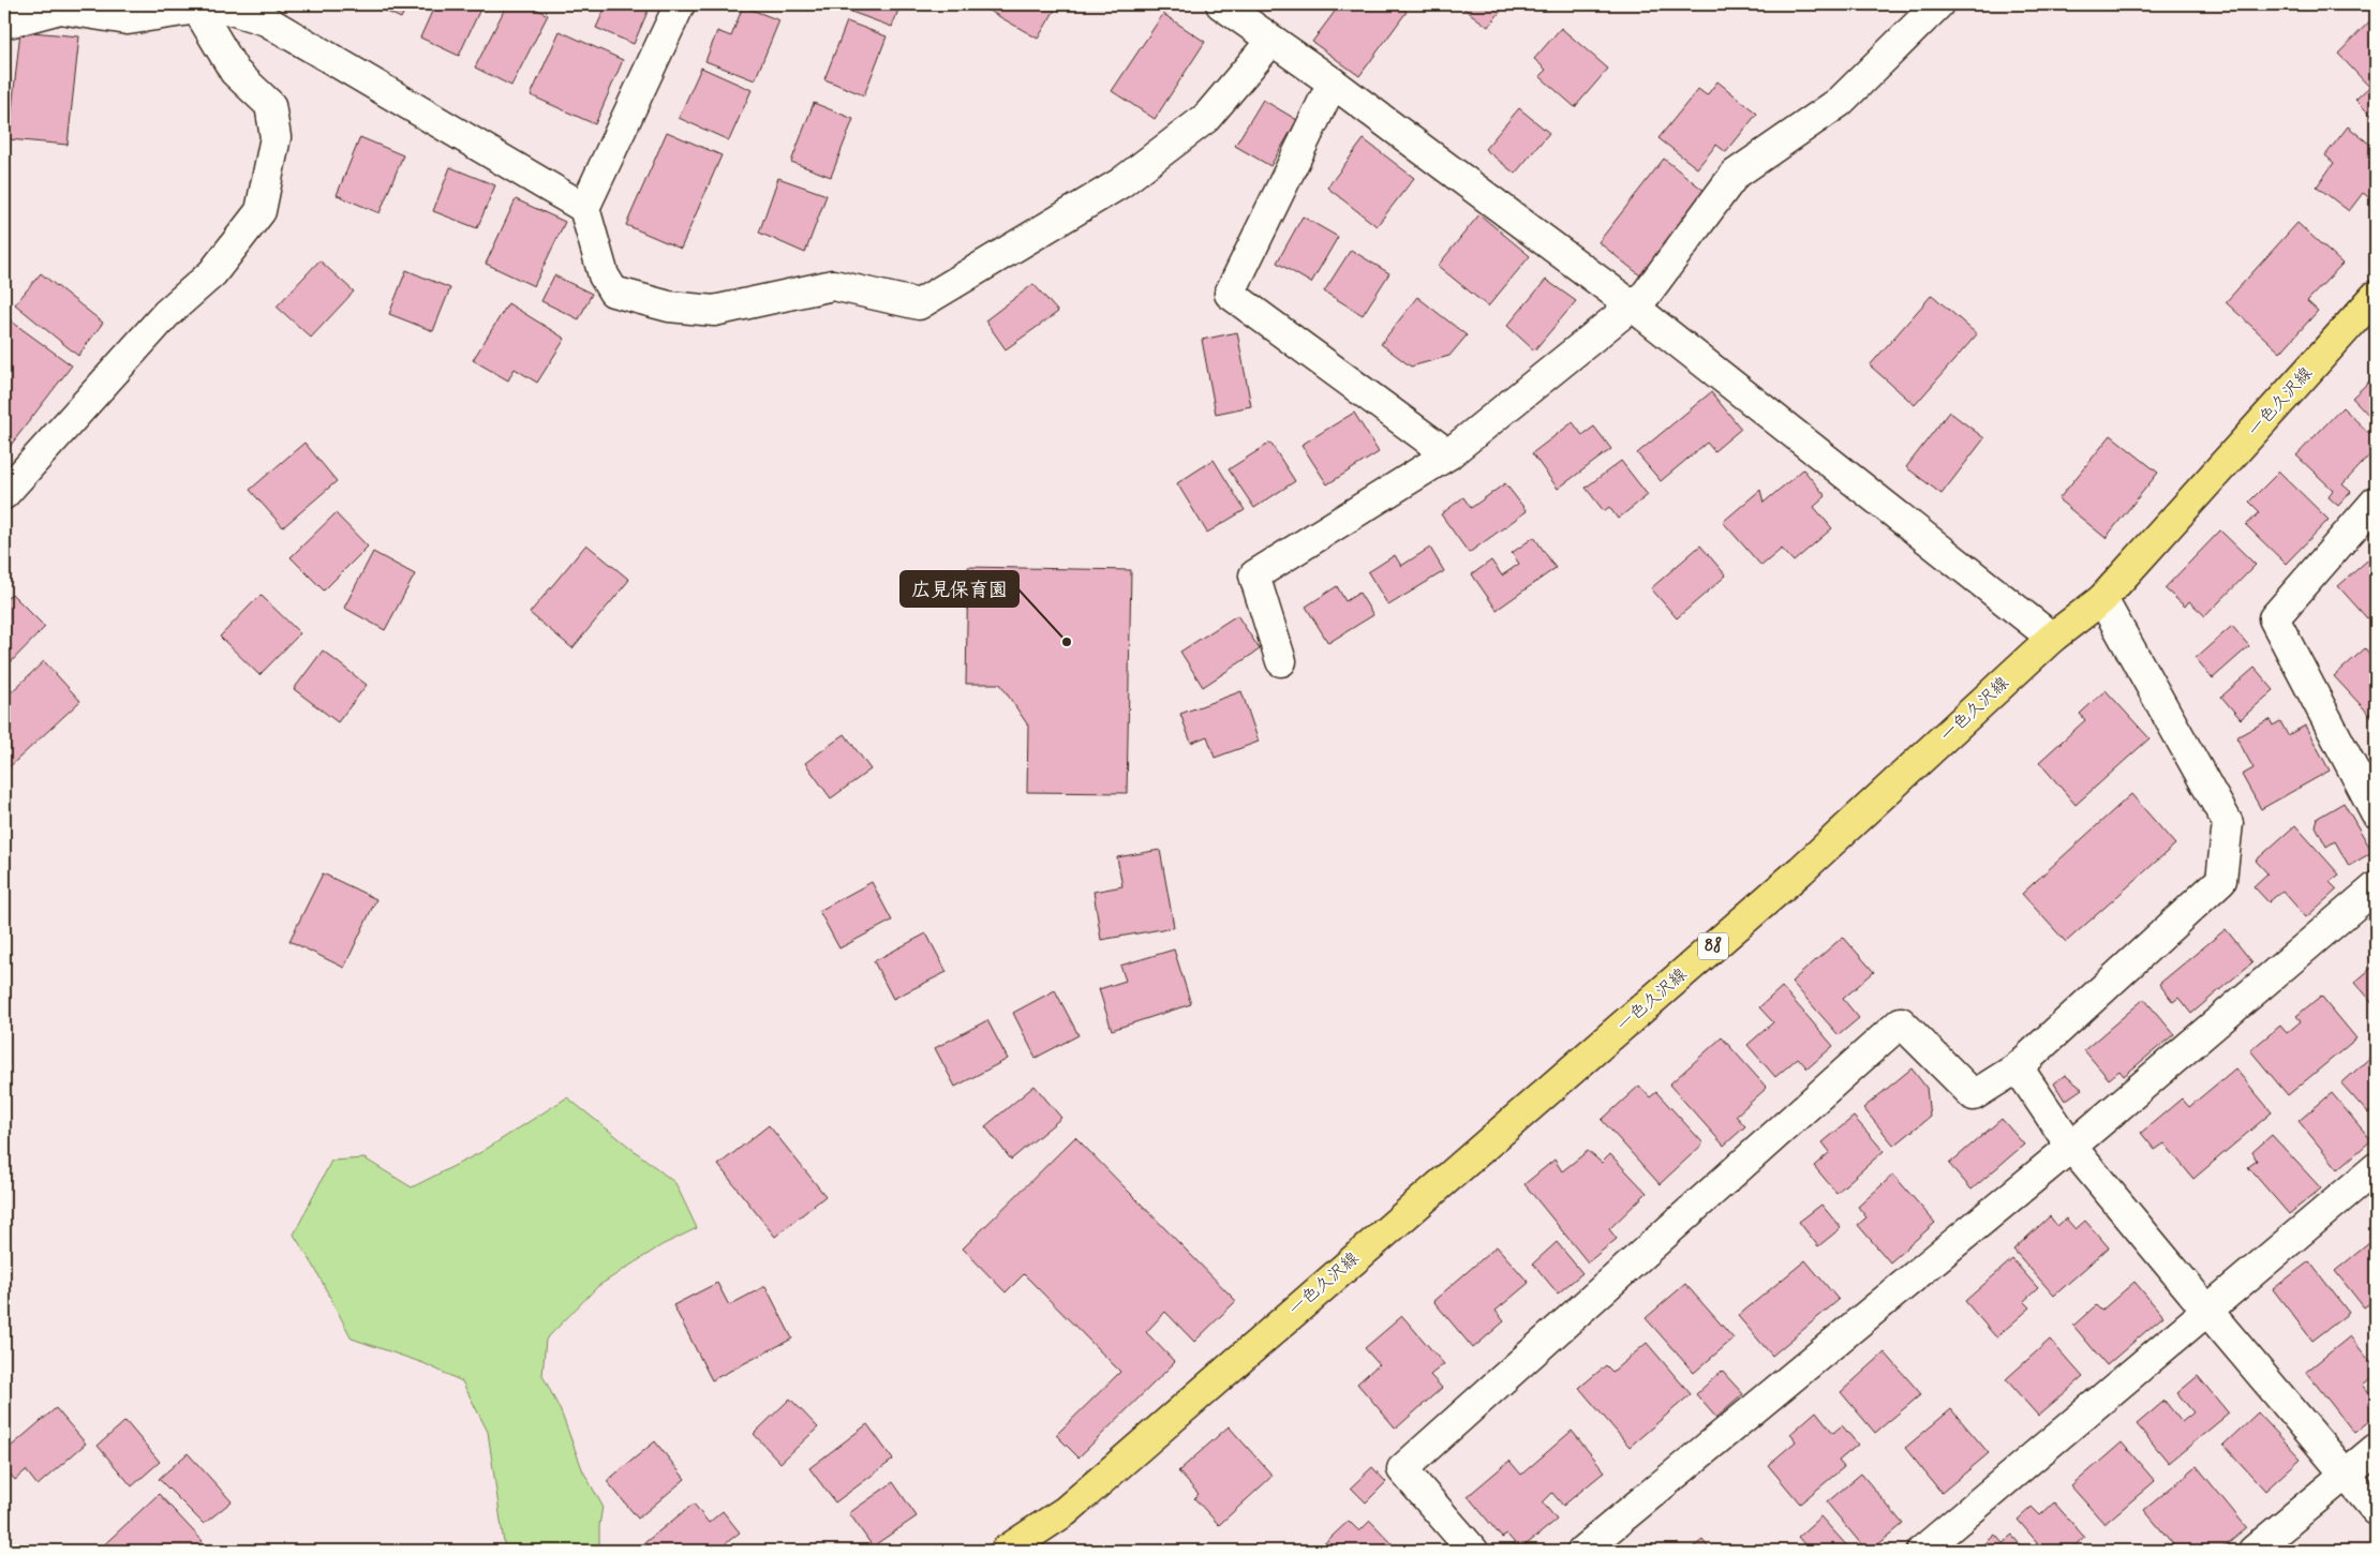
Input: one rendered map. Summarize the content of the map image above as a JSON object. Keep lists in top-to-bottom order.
{
  "streets": {
    "main road": ["一色久沢線", "88"]
  },
  "places": ["広見保育園"]
}
